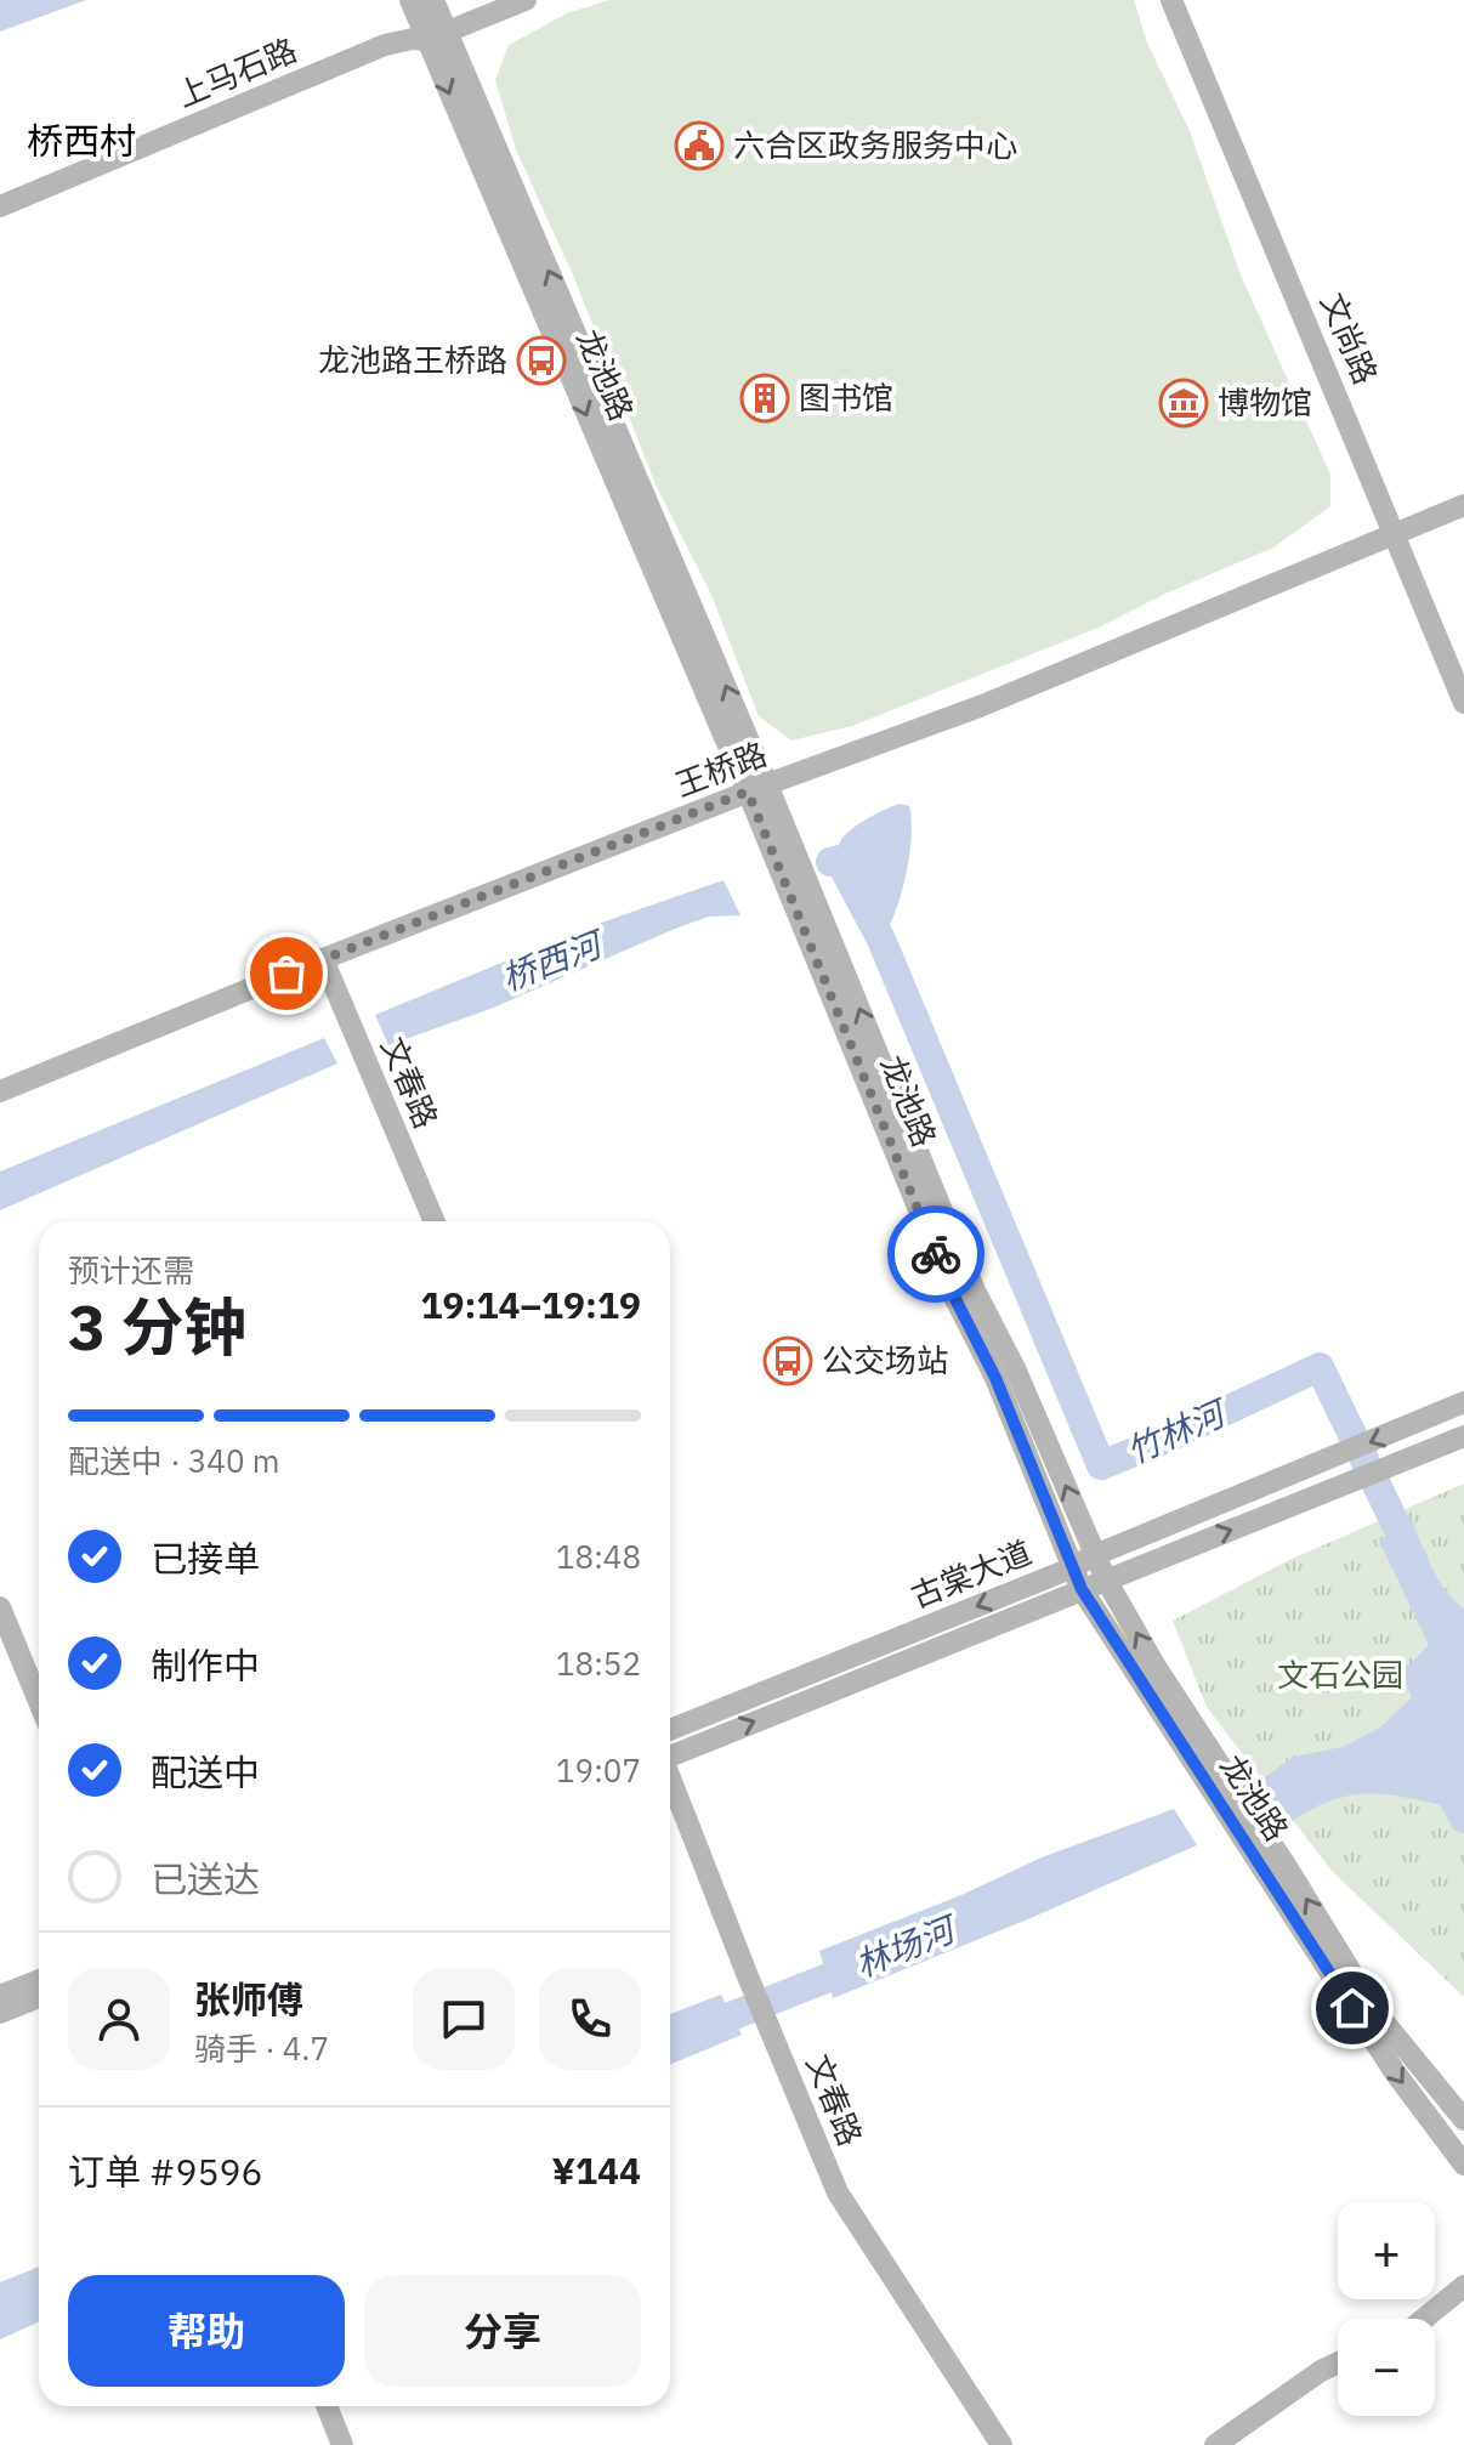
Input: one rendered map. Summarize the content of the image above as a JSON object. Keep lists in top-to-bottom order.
{
  "streets": {
    "main road": [
      "上马石路",
      "文尚路",
      "龙池路",
      "王桥路",
      "文春路",
      "古棠大道"
    ]
  },
  "crossings": [
    ["上马石路", "龙池路"],
    ["文尚路", "王桥路"],
    ["龙池路", "王桥路"],
    ["龙池路", "古棠大道"],
    ["王桥路", "文春路"]
  ],
  "districts": ["桥西村"],
  "water": ["桥西河", "竹林河", "林场河"],
  "parks": ["文石公园"],
  "places": {
    "public building": ["六合区政务服务中心"],
    "bus stop": ["龙池路王桥路", "公交场站"],
    "building": ["图书馆"],
    "museum": ["博物馆"]
  },
  "page": {
    "heading": ["3 分钟", "预计还需", "19:14–19:19"],
    "panel": [
      "张师傅",
      "骑手 · 4.7",
      "订单 #9596",
      "¥144"
    ],
    "bar": "配送中 · 340 m",
    "list": [
      ["已接单", "18:48"],
      ["制作中", "18:52"],
      ["配送中", "19:07"],
      "已送达"
    ],
    "map_buttons": ["+", "−"],
    "buttons": ["帮助", "分享"]
  }
}
